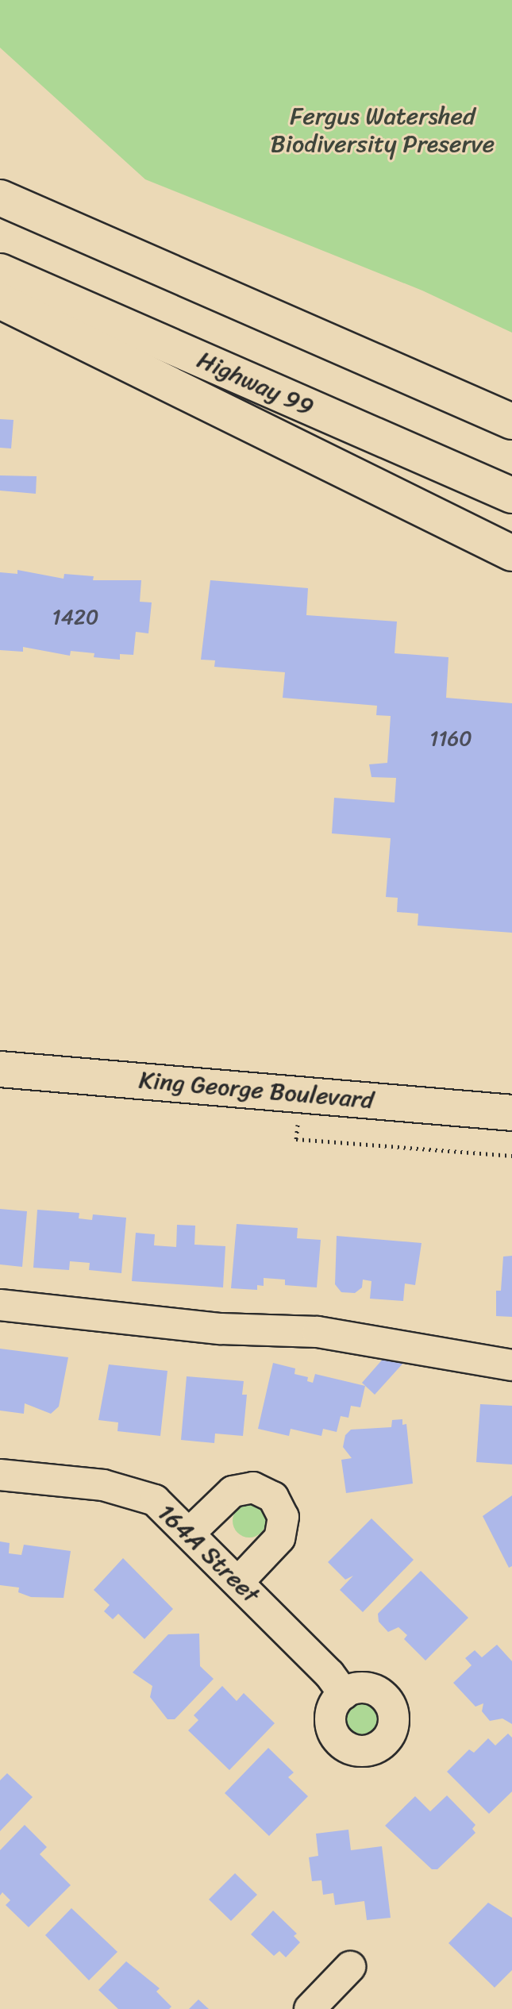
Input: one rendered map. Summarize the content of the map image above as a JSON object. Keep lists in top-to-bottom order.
{
  "streets": {
    "main road": ["Highway 99", "King George Boulevard"],
    "street": ["164A Street"]
  },
  "parks": ["Fergus Watershed Biodiversity Preserve"],
  "house_numbers": ["1420", "1160"]
}
